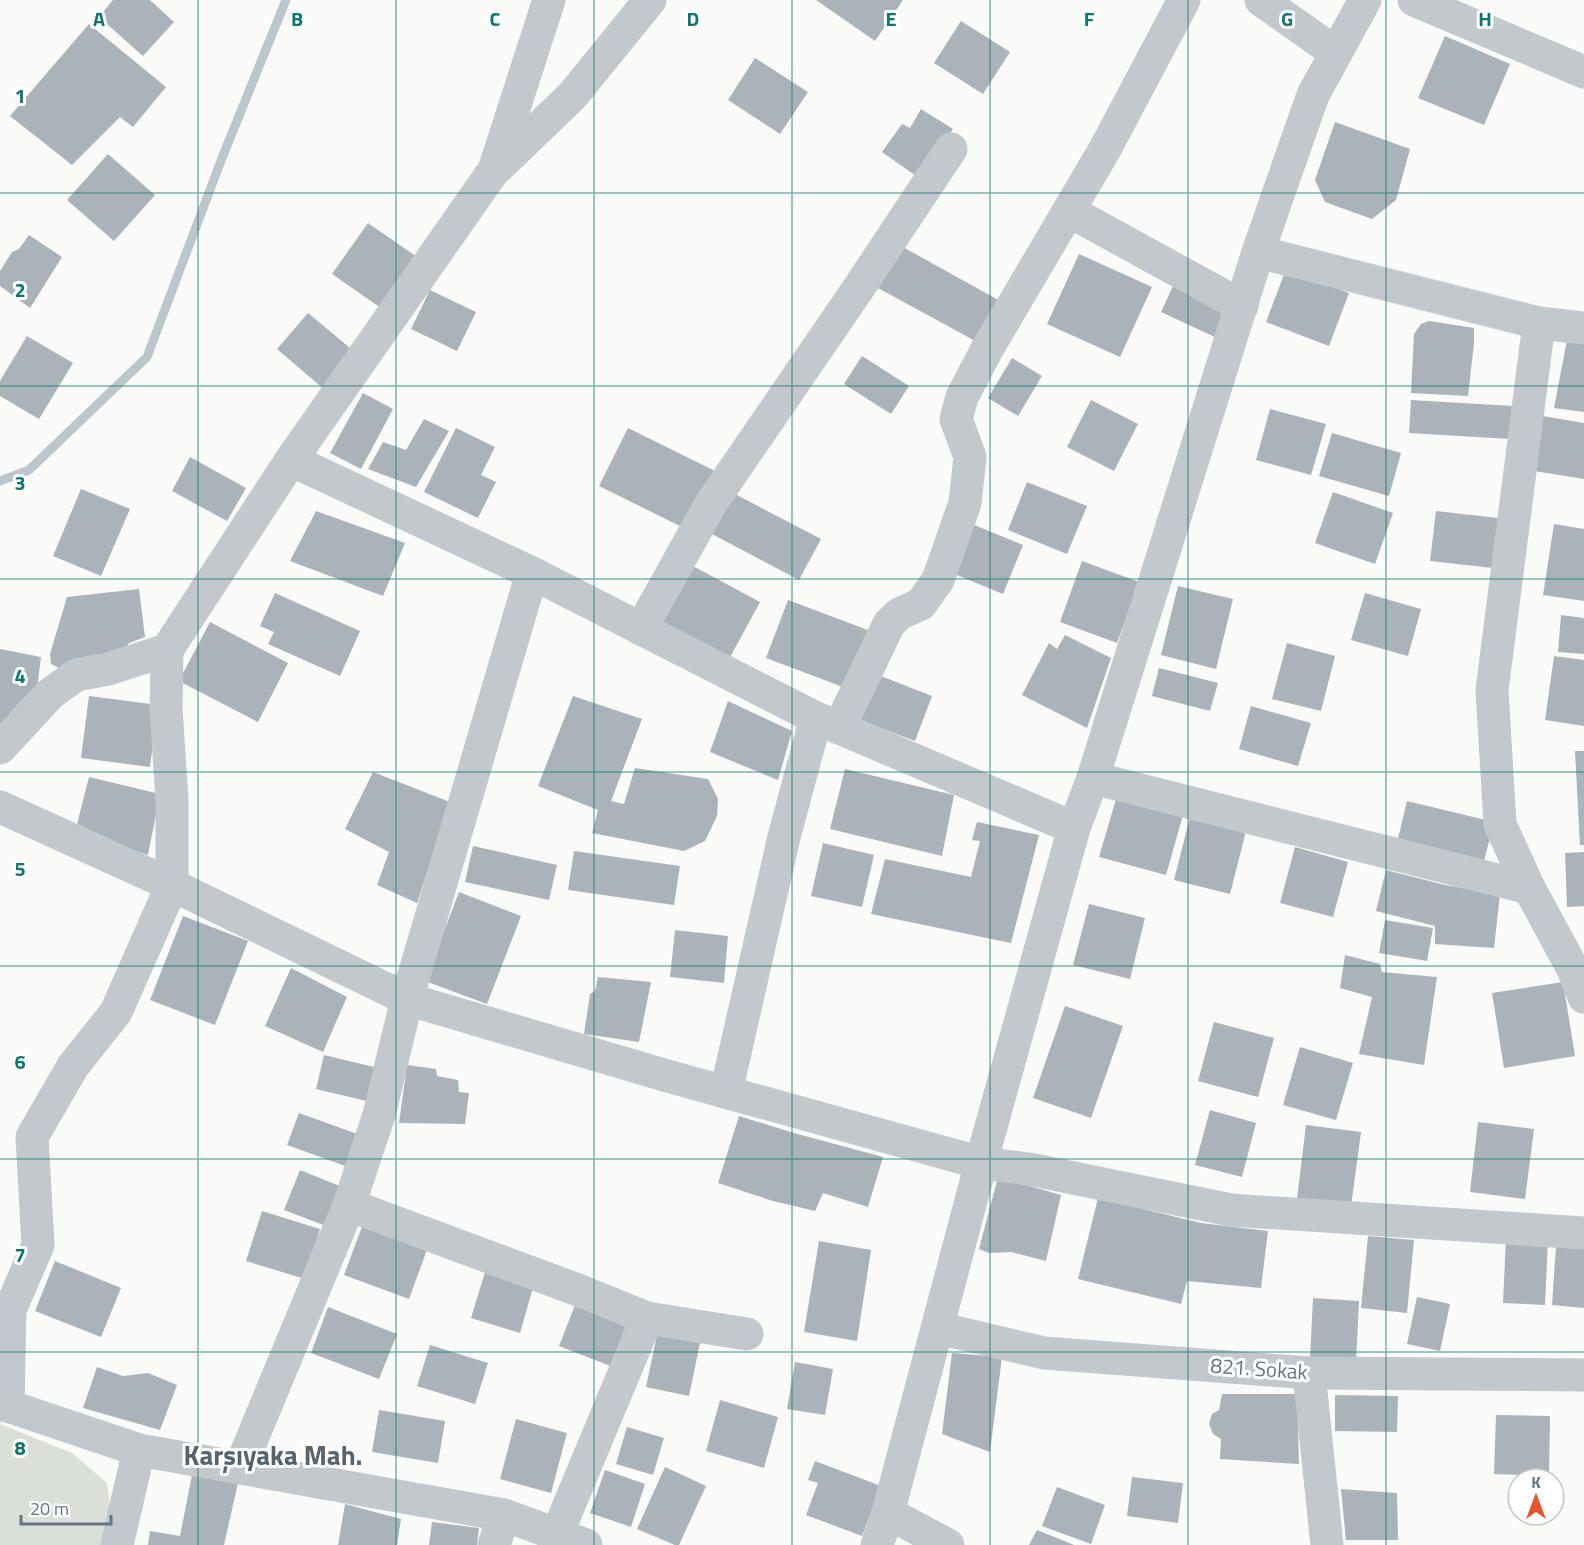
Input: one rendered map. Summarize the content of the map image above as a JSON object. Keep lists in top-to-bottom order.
{
  "streets": {
    "street": ["821. Sokak"]
  },
  "districts": ["Karşıyaka Mah."],
  "scale_bar": "20 m",
  "north": "top",
  "grid": {
    "columns": [
      "A",
      "B",
      "C",
      "D",
      "E",
      "F",
      "G",
      "H"
    ],
    "rows": [
      "1",
      "2",
      "3",
      "4",
      "5",
      "6",
      "7",
      "8"
    ]
  }
}
